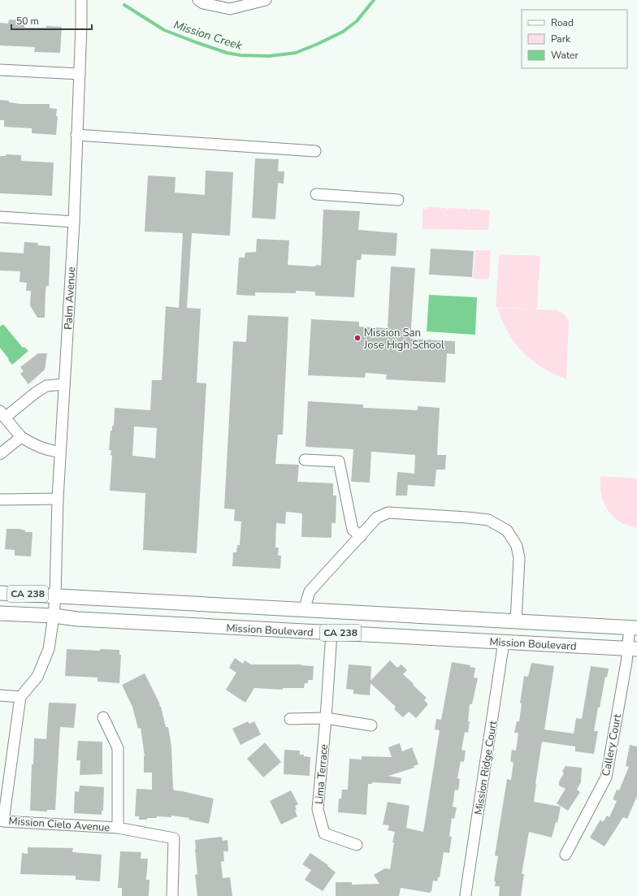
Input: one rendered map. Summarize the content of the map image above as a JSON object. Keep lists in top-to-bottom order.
{
  "streets": {
    "main road": ["CA 238", "Mission Boulevard"],
    "street": [
      "Palm Avenue",
      "Callery Court",
      "Mission Ridge Court",
      "Lima Terrace",
      "Mission Cielo Avenue"
    ]
  },
  "crossings": [
    ["Palm Avenue", "Mission Boulevard"],
    ["Mission Boulevard", "Callery Court"],
    ["Mission Boulevard", "Mission Ridge Court"],
    ["Mission Boulevard", "Lima Terrace"]
  ],
  "water": ["Mission Creek"],
  "places": ["Mission San Jose High School"],
  "legend": ["Road", "Park", "Water"],
  "scale_bar": "50 m"
}
